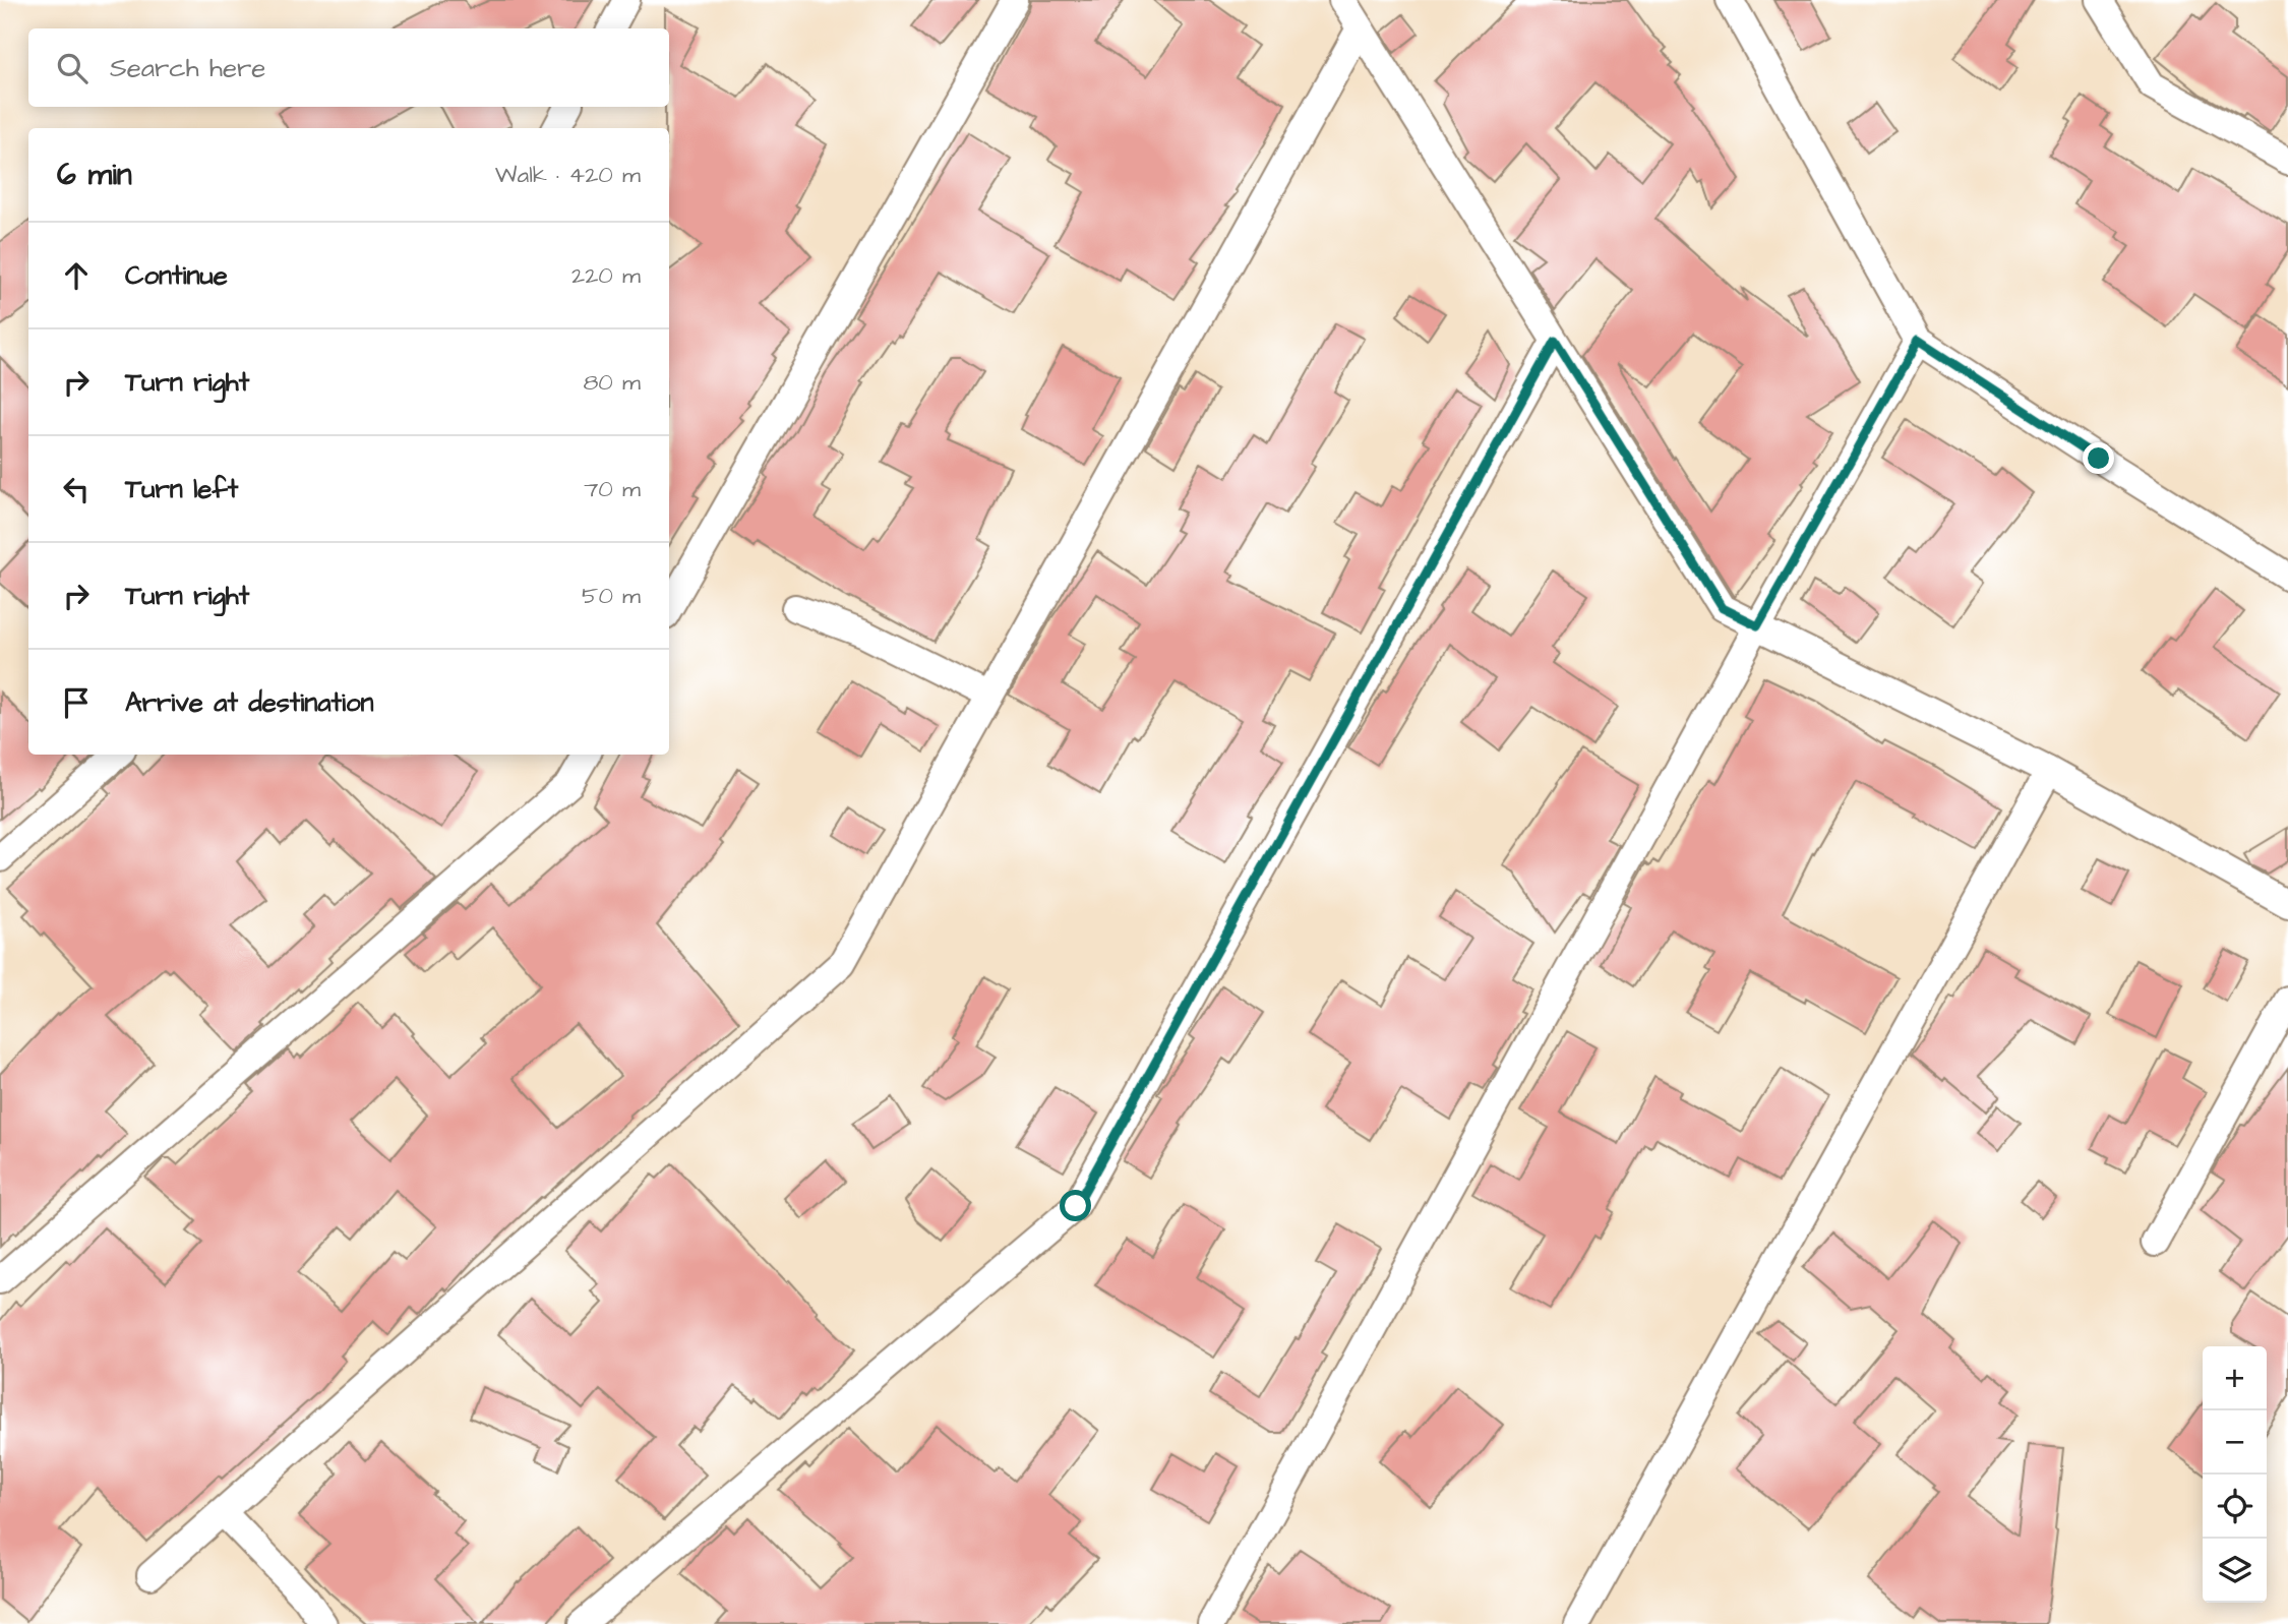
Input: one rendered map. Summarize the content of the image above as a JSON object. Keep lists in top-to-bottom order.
{
  "page": {
    "search": "Search here",
    "heading": ["6 min", "Walk · 420 m"],
    "list": [
      ["Continue", "220 m"],
      ["Turn right", "80 m"],
      ["Turn left", "70 m"],
      ["Turn right", "50 m"],
      "Arrive at destination"
    ],
    "map_buttons": ["+", "−"]
  }
}
